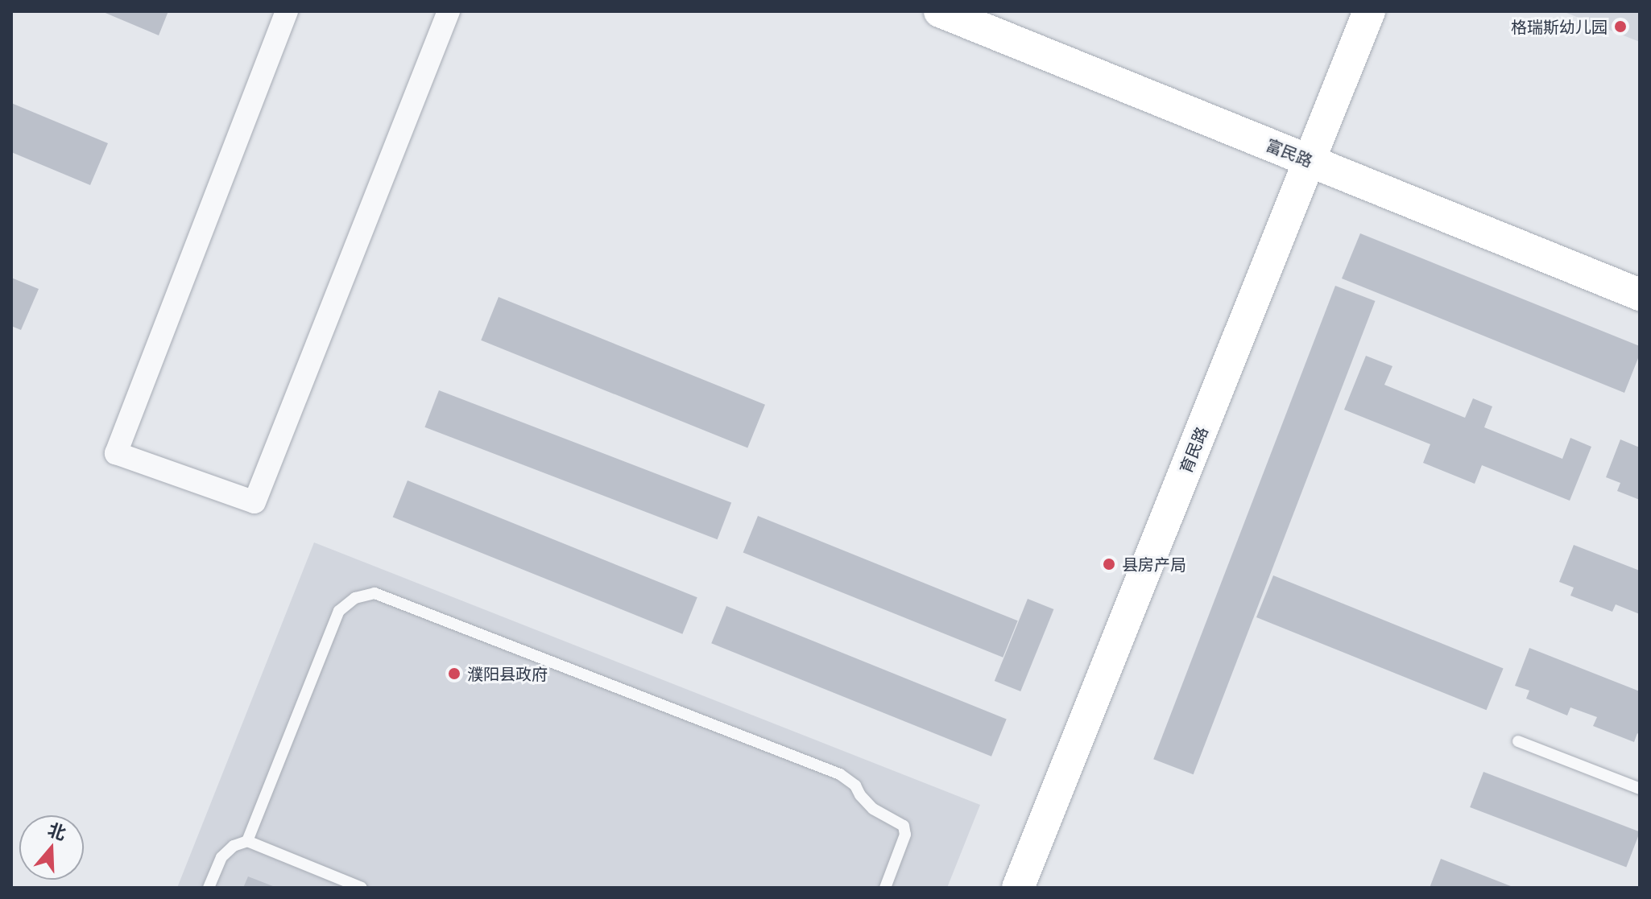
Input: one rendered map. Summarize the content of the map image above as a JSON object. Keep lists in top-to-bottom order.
{
  "streets": {
    "street": ["富民路", "育民路"]
  },
  "crossings": [
    ["富民路", "育民路"]
  ],
  "places": ["格瑞斯幼儿园", "县房产局", "濮阳县政府"],
  "north": "top"
}
